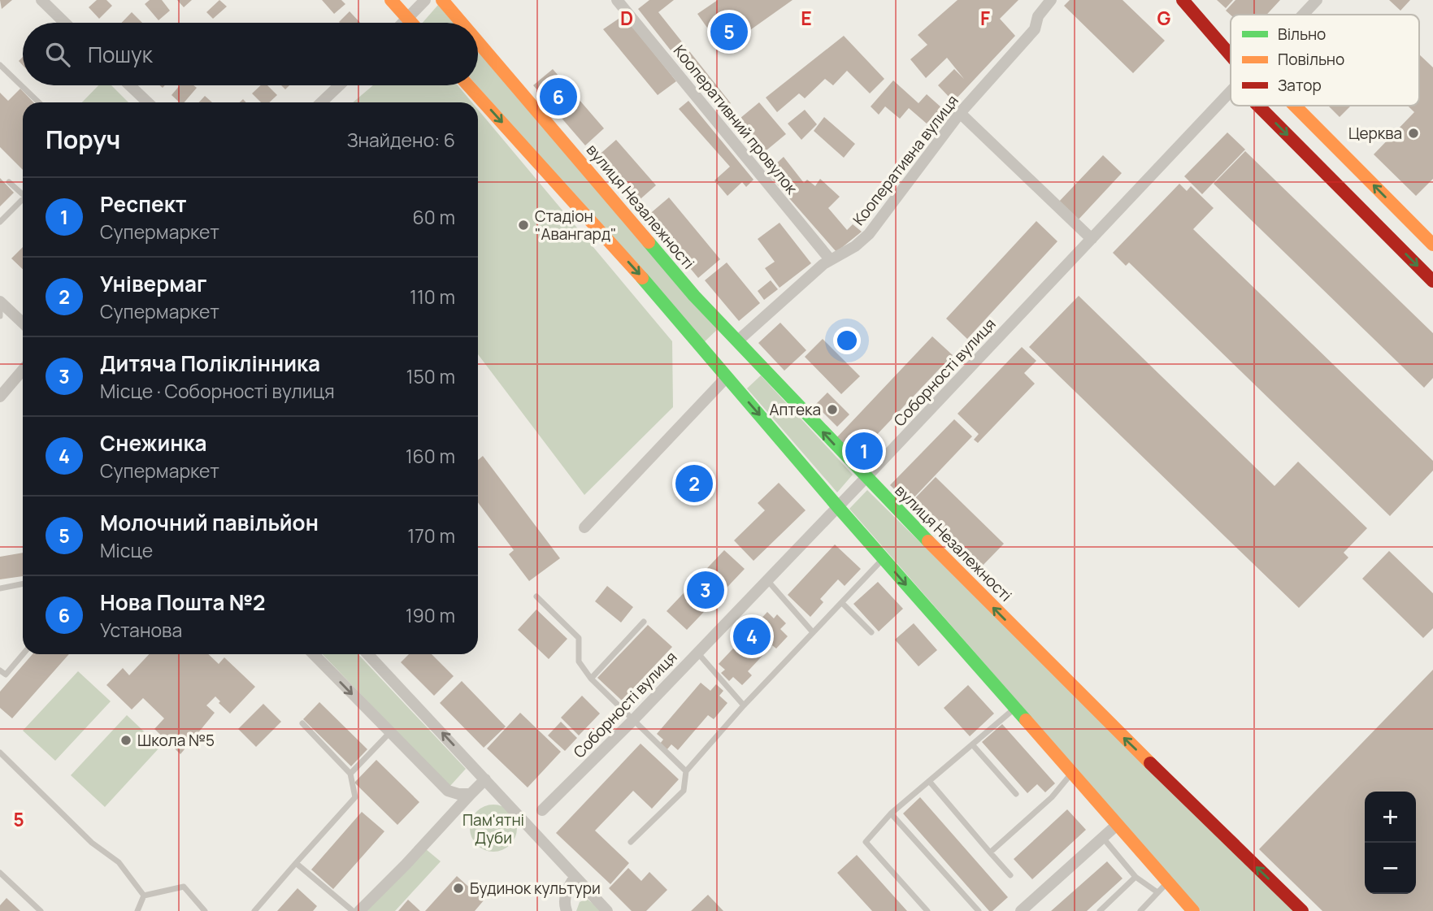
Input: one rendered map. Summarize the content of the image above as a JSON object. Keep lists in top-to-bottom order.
{
  "streets": {
    "street": [
      "Кооперативний провулок",
      "Кооперативна вулиця",
      "вулиця Незалежності",
      "Соборності вулиця"
    ]
  },
  "crossings": [
    ["Кооперативний провулок", "Кооперативна вулиця"],
    ["Кооперативна вулиця", "вулиця Незалежності"],
    ["вулиця Незалежності", "Соборності вулиця"]
  ],
  "parks": ["Пам'ятні Дуби"],
  "places": [
    "Церква",
    "Стадіон \"Авангард\"",
    "Аптека",
    "Школа №5",
    "Будинок культури"
  ],
  "legend": ["Вільно", "Повільно", "Затор"],
  "page": {
    "pins": [
      "5",
      "6",
      "1",
      "2",
      "3",
      "4"
    ],
    "search": "Пошук",
    "heading": ["Поруч", "Знайдено: 6"],
    "list": [
      {
        "mark": "1",
        "name": "Респект",
        "note": "Супермаркет",
        "value": "60 m"
      },
      {
        "mark": "2",
        "name": "Універмаг",
        "note": "Супермаркет",
        "value": "110 m"
      },
      {
        "mark": "3",
        "name": "Дитяча Поліклінника",
        "note": "Місце · Соборності вулиця",
        "value": "150 m"
      },
      {
        "mark": "4",
        "name": "Снежинка",
        "note": "Супермаркет",
        "value": "160 m"
      },
      {
        "mark": "5",
        "name": "Молочний павільйон",
        "note": "Місце",
        "value": "170 m"
      },
      {
        "mark": "6",
        "name": "Нова Пошта №2",
        "note": "Установа",
        "value": "190 m"
      }
    ],
    "map_buttons": ["+", "−"]
  },
  "grid": {
    "columns": [
      "D",
      "E",
      "F",
      "G"
    ],
    "rows": ["5"]
  }
}
